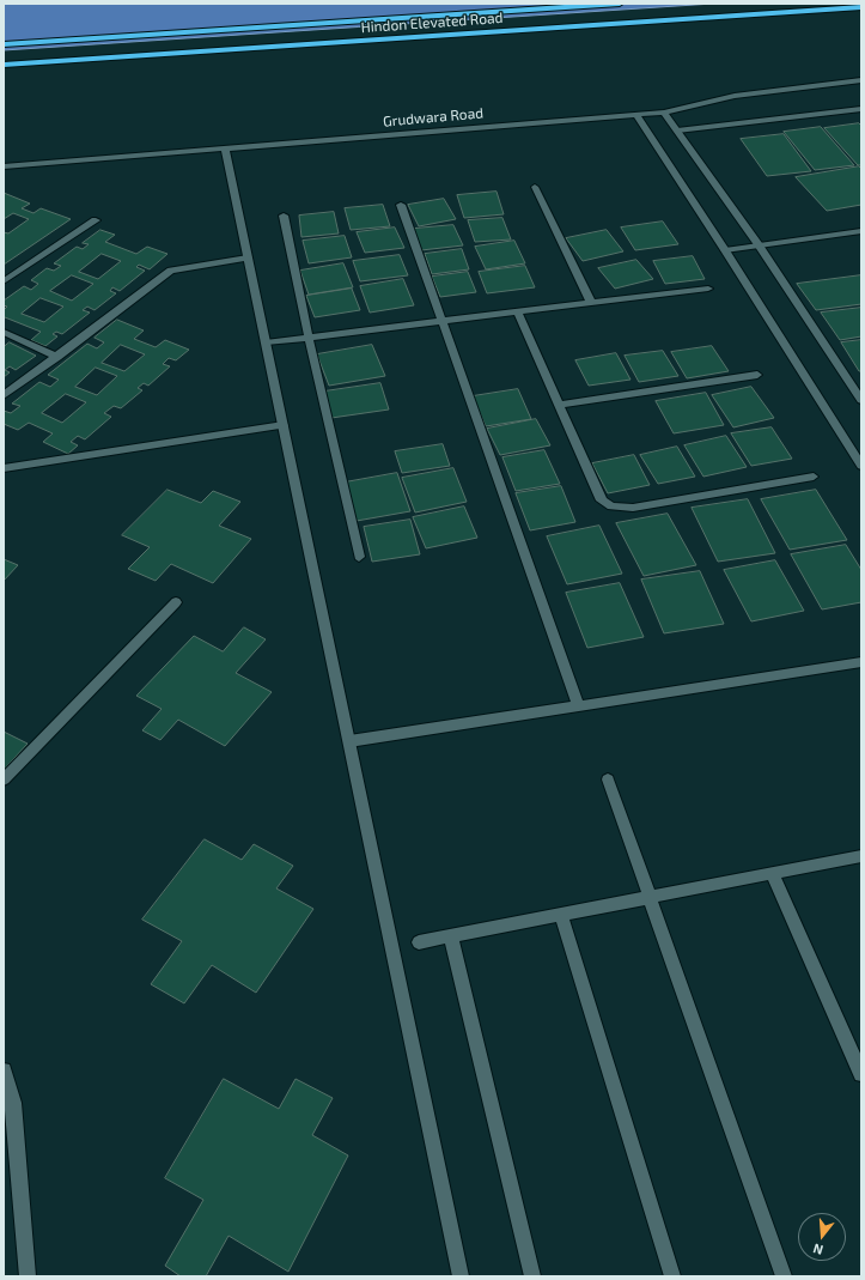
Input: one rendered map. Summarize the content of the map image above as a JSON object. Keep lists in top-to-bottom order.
{
  "streets": {
    "highway": ["Hindon Elevated Road"],
    "street": ["Grudwara Road"]
  },
  "north": "bottom"
}
